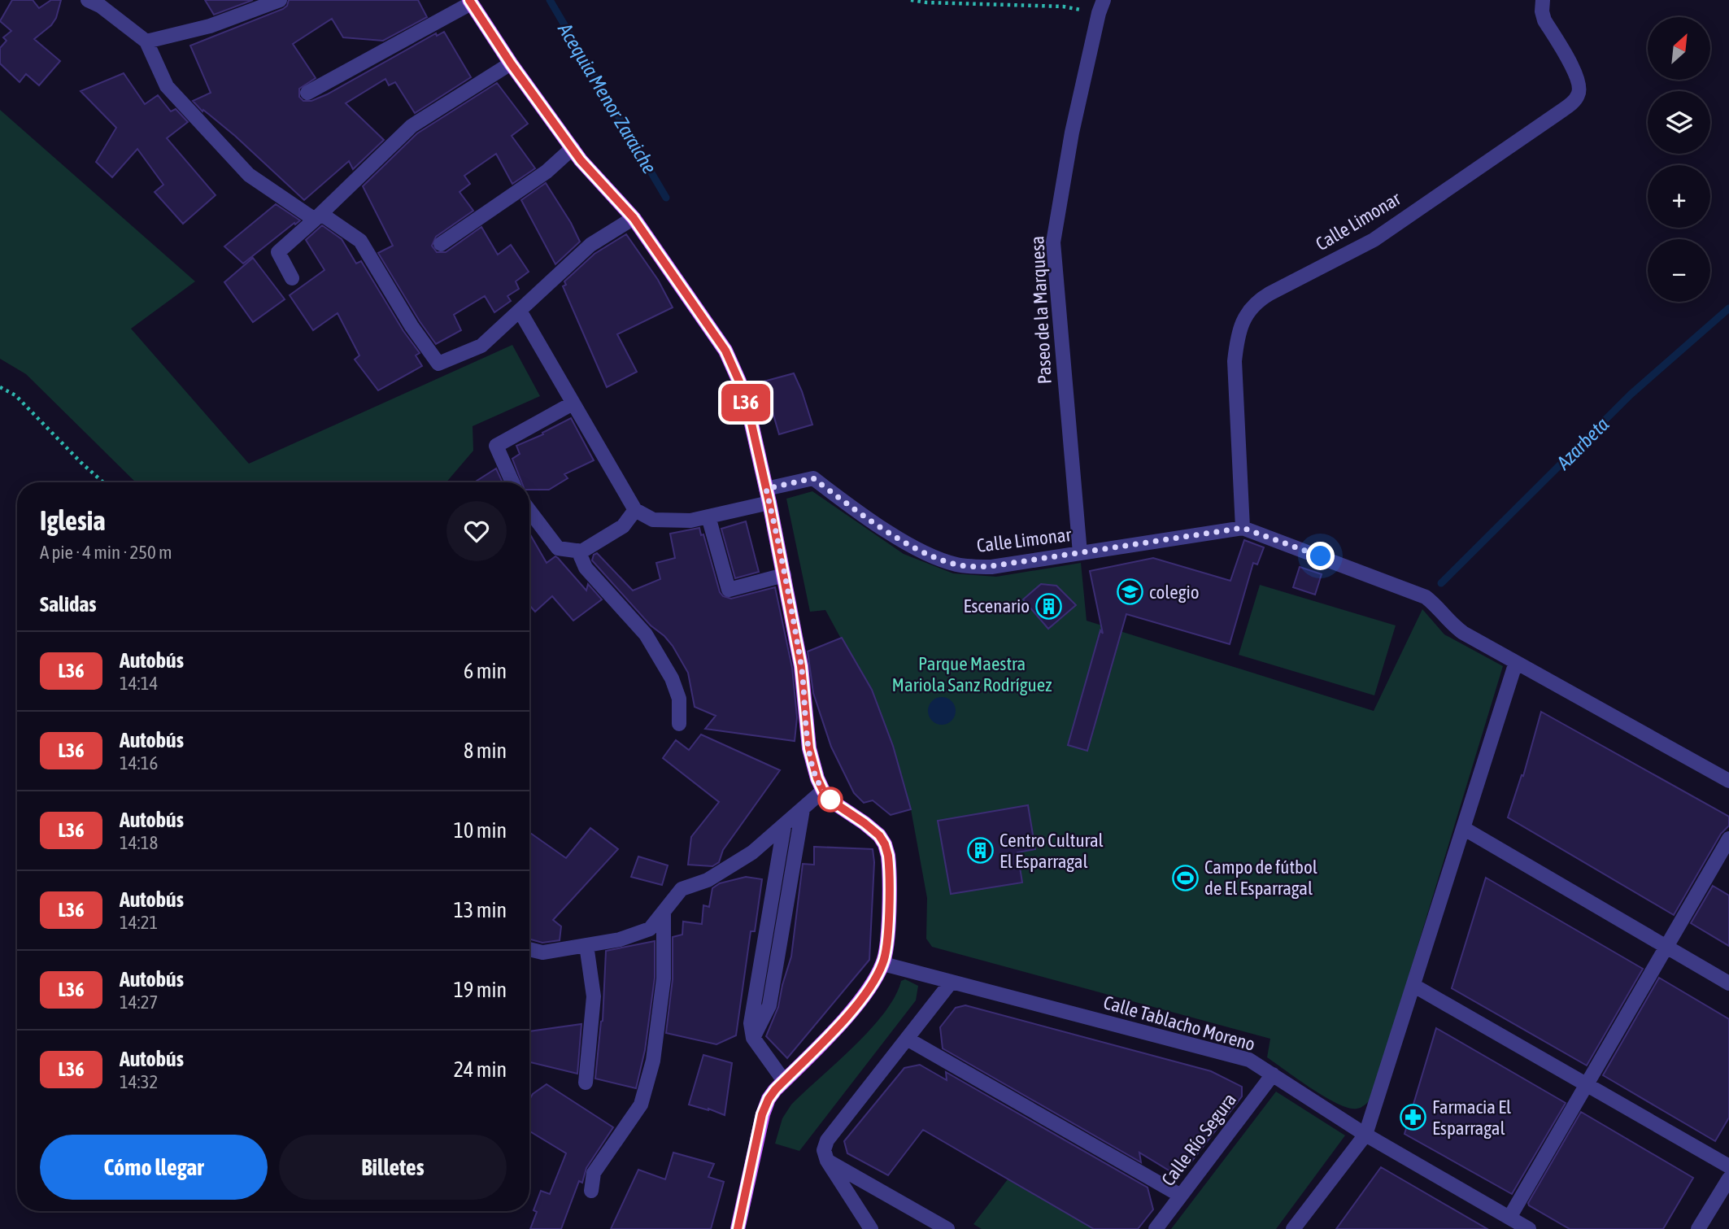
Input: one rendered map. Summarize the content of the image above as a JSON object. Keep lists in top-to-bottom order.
{
  "streets": {
    "street": [
      "Calle Limonar",
      "Paseo de la Marquesa",
      "Calle Tablacho Moreno",
      "Calle Río Segura"
    ]
  },
  "crossings": [
    ["Calle Limonar", "Paseo de la Marquesa"],
    ["Calle Tablacho Moreno", "Calle Río Segura"]
  ],
  "water": ["Acequia Menor Zaraiche", "Azarbeta"],
  "parks": ["Parque Maestra Mariola Sanz Rodríguez"],
  "places": {
    "school or university": ["colegio"],
    "building": ["Escenario", "Centro Cultural El Esparragal"],
    "sports": ["Campo de fútbol de El Esparragal"],
    "pharmacy": ["Farmacia El Esparragal"]
  },
  "lines": ["bus line L36"],
  "north": "top right",
  "page": {
    "on_map": "L36",
    "map_buttons": ["+", "−"],
    "heading": [
      ["Iglesia", "A pie · 4 min · 250 m"],
      "Salidas"
    ],
    "list": [
      {
        "mark": "L36",
        "name": "Autobús",
        "note": "14:14",
        "value": "6 min"
      },
      {
        "mark": "L36",
        "name": "Autobús",
        "note": "14:16",
        "value": "8 min"
      },
      {
        "mark": "L36",
        "name": "Autobús",
        "note": "14:18",
        "value": "10 min"
      },
      {
        "mark": "L36",
        "name": "Autobús",
        "note": "14:21",
        "value": "13 min"
      },
      {
        "mark": "L36",
        "name": "Autobús",
        "note": "14:27",
        "value": "19 min"
      },
      {
        "mark": "L36",
        "name": "Autobús",
        "note": "14:32",
        "value": "24 min"
      }
    ],
    "buttons": ["Cómo llegar", "Billetes"]
  }
}
